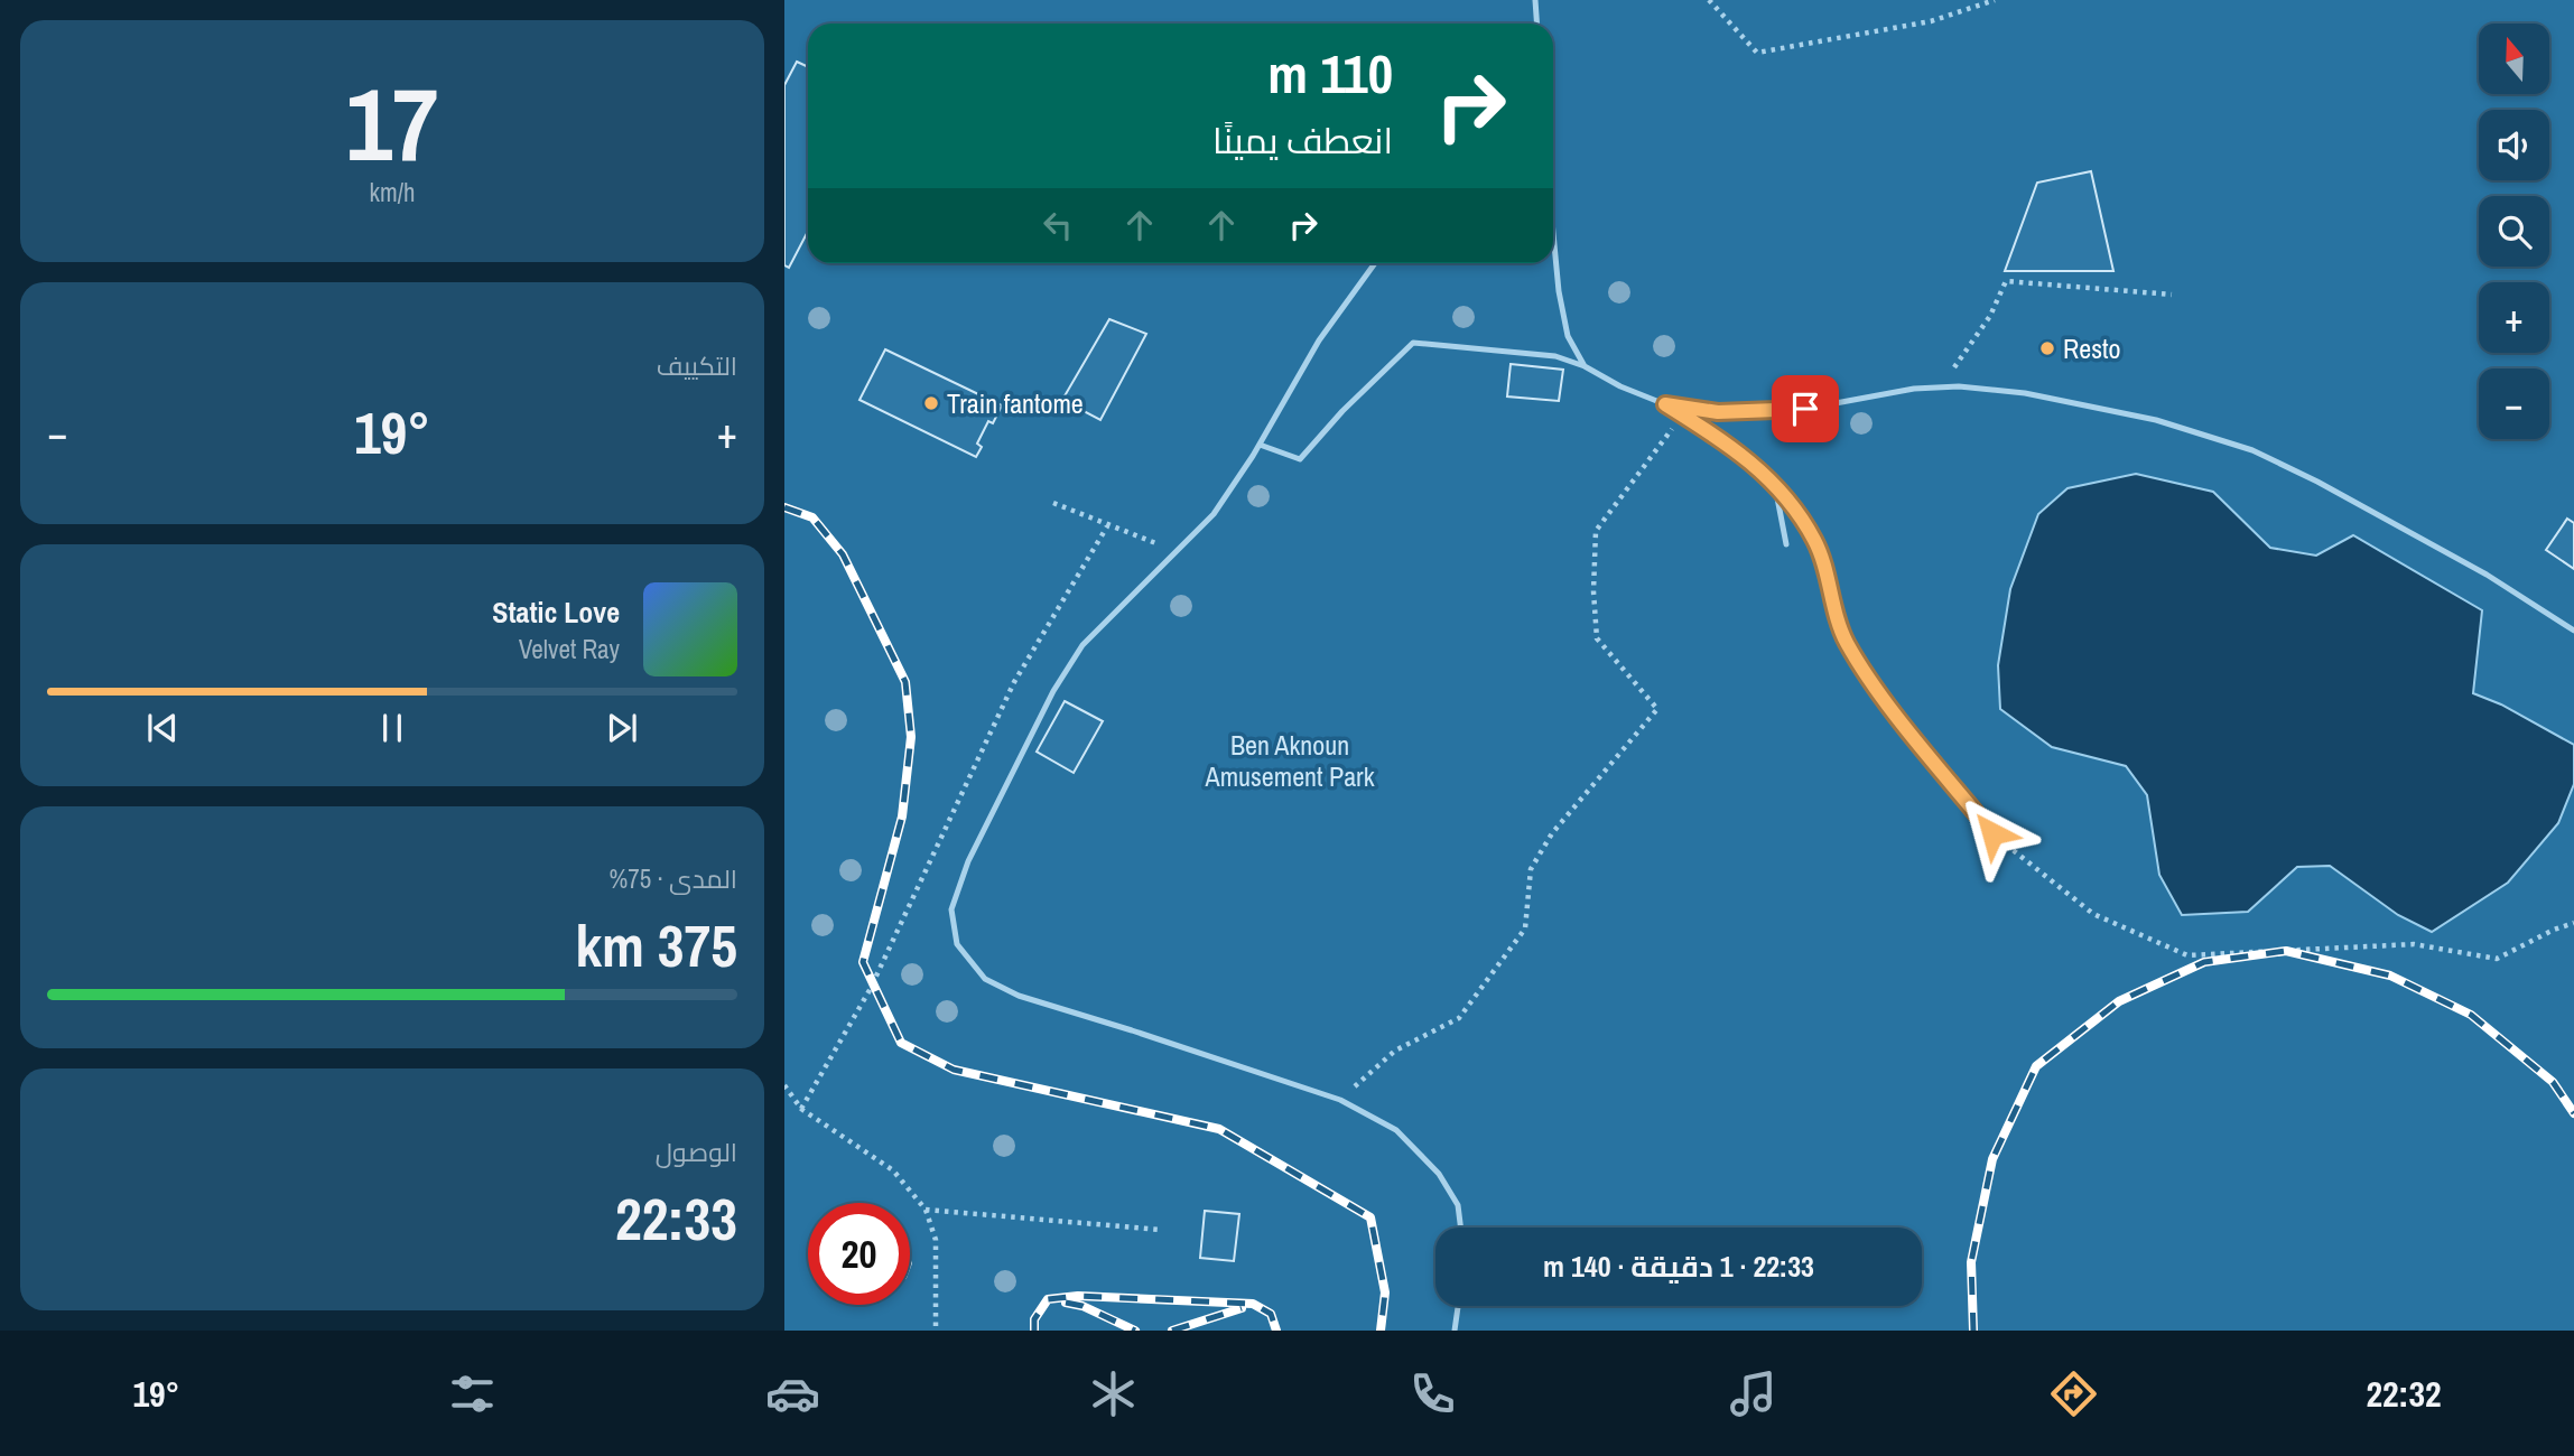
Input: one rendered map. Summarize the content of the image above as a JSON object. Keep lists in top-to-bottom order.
{
  "parks": ["Ben Aknoun Amusement Park"],
  "places": ["Resto", "Train fantome"],
  "north": "top",
  "page": {
    "tile": [
      ["17", "km/h"],
      "التكييف",
      ["المدى · 75%", "375 km"],
      ["الوصول", "22:33"]
    ],
    "map_buttons": ["+", "−"],
    "turn": ["110 m", "انعطف يمينًا"],
    "heat": ["−", "19°", "+"],
    "song": ["Static Love", "Velvet Ray"],
    "limit": "20",
    "trip": "22:33 · 1 دقيقة · 140 m",
    "tabs": ["22:32", "19°"]
  }
}
